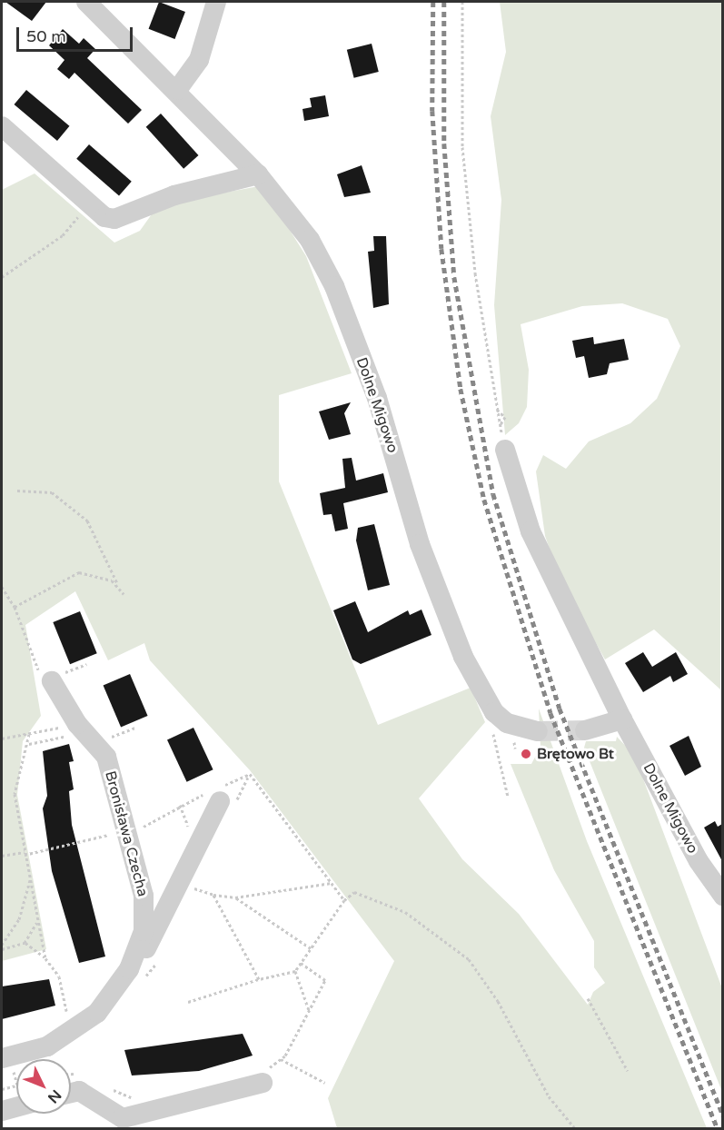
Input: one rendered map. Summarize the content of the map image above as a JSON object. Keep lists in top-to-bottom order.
{
  "streets": {
    "street": ["Dolne Migowo", "Bronisława Czecha"]
  },
  "places": ["Brętowo Bt"],
  "scale_bar": "50 m",
  "north": "bottom right"
}
